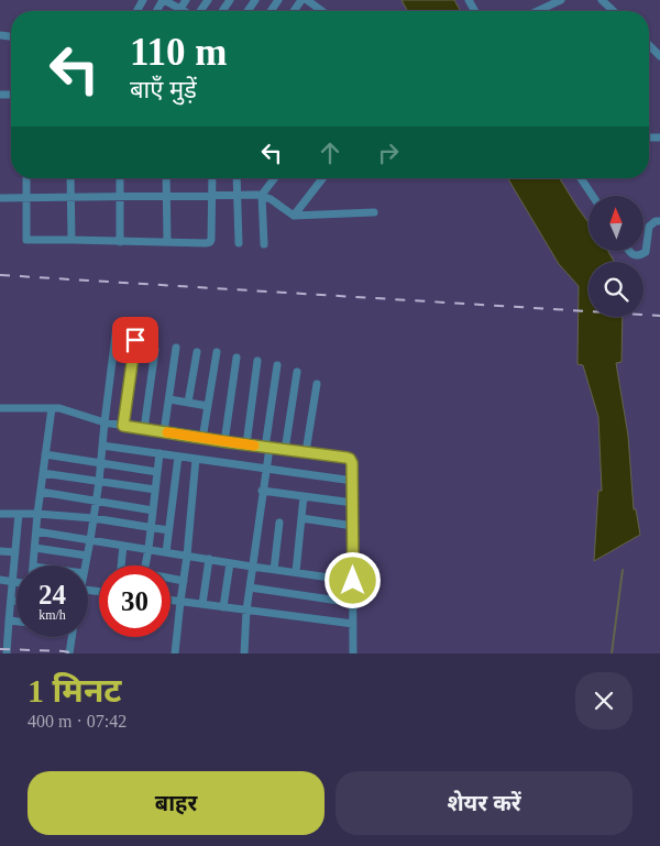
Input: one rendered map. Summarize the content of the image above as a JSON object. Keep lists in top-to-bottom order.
{
  "north": "top",
  "page": {
    "turn": ["110 m", "बाएँ मुड़ें"],
    "speed": "24 km/h",
    "limit": "30",
    "heading": ["1 मिनट", "400 m · 07:42"],
    "buttons": ["बाहर", "शेयर करें"]
  }
}
